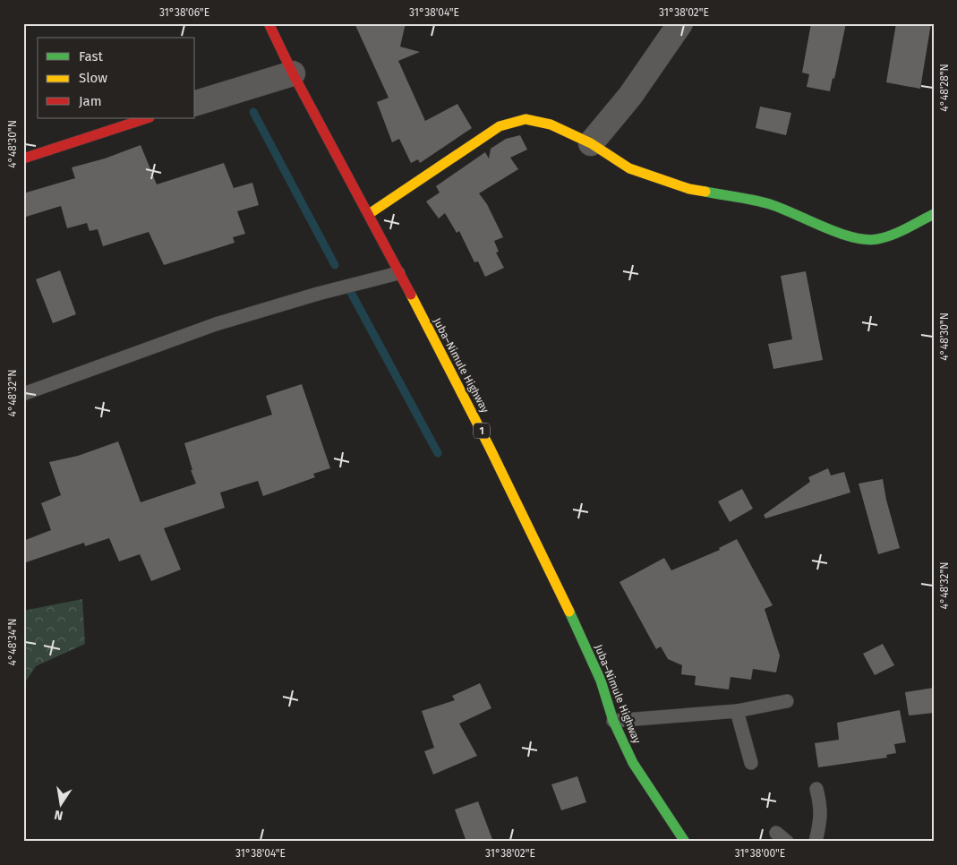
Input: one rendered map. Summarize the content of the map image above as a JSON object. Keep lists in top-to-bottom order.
{
  "streets": {
    "main road": ["Juba–Nimule Highway", "1"]
  },
  "legend": ["Fast", "Slow", "Jam"],
  "north": "bottom",
  "coordinates": [
    "31°38'06\"E",
    "31°38'04\"E",
    "31°38'02\"E",
    "4°48'28\"N",
    "4°48'30\"N",
    "4°48'32\"N",
    "4°48'34\"N",
    "31°38'00\"E"
  ]
}
